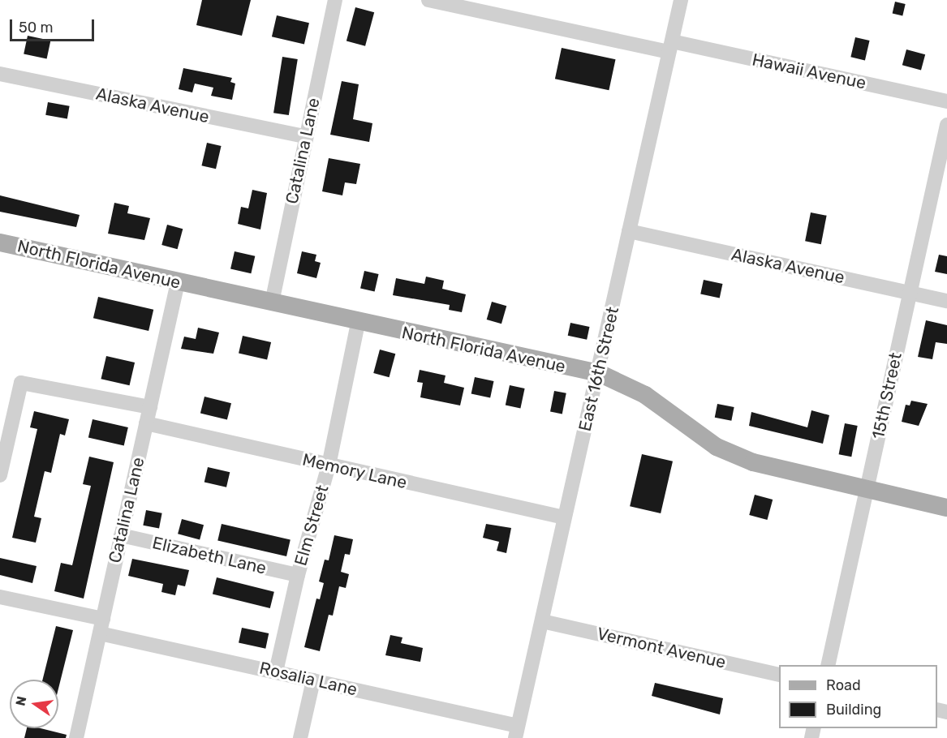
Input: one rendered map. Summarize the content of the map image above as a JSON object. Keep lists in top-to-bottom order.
{
  "streets": {
    "main road": ["North Florida Avenue"],
    "street": [
      "Hawaii Avenue",
      "Alaska Avenue",
      "Catalina Lane",
      "East 16th Street",
      "15th Street",
      "Memory Lane",
      "Elm Street",
      "Elizabeth Lane",
      "Vermont Avenue",
      "Rosalia Lane"
    ]
  },
  "crossings": [
    ["Hawaii Avenue", "East 16th Street"],
    ["Alaska Avenue", "Catalina Lane"],
    ["Alaska Avenue", "East 16th Street"],
    ["Alaska Avenue", "15th Street"],
    ["Catalina Lane", "North Florida Avenue"],
    ["Catalina Lane", "Memory Lane"],
    ["Catalina Lane", "Elizabeth Lane"],
    ["Catalina Lane", "Rosalia Lane"],
    ["North Florida Avenue", "East 16th Street"],
    ["North Florida Avenue", "15th Street"],
    ["North Florida Avenue", "Elm Street"],
    ["East 16th Street", "Memory Lane"],
    ["East 16th Street", "Vermont Avenue"],
    ["East 16th Street", "Rosalia Lane"],
    ["Memory Lane", "Elm Street"],
    ["Elm Street", "Elizabeth Lane"],
    ["Elm Street", "Rosalia Lane"]
  ],
  "legend": ["Road", "Building"],
  "scale_bar": "50 m",
  "north": "left"
}
